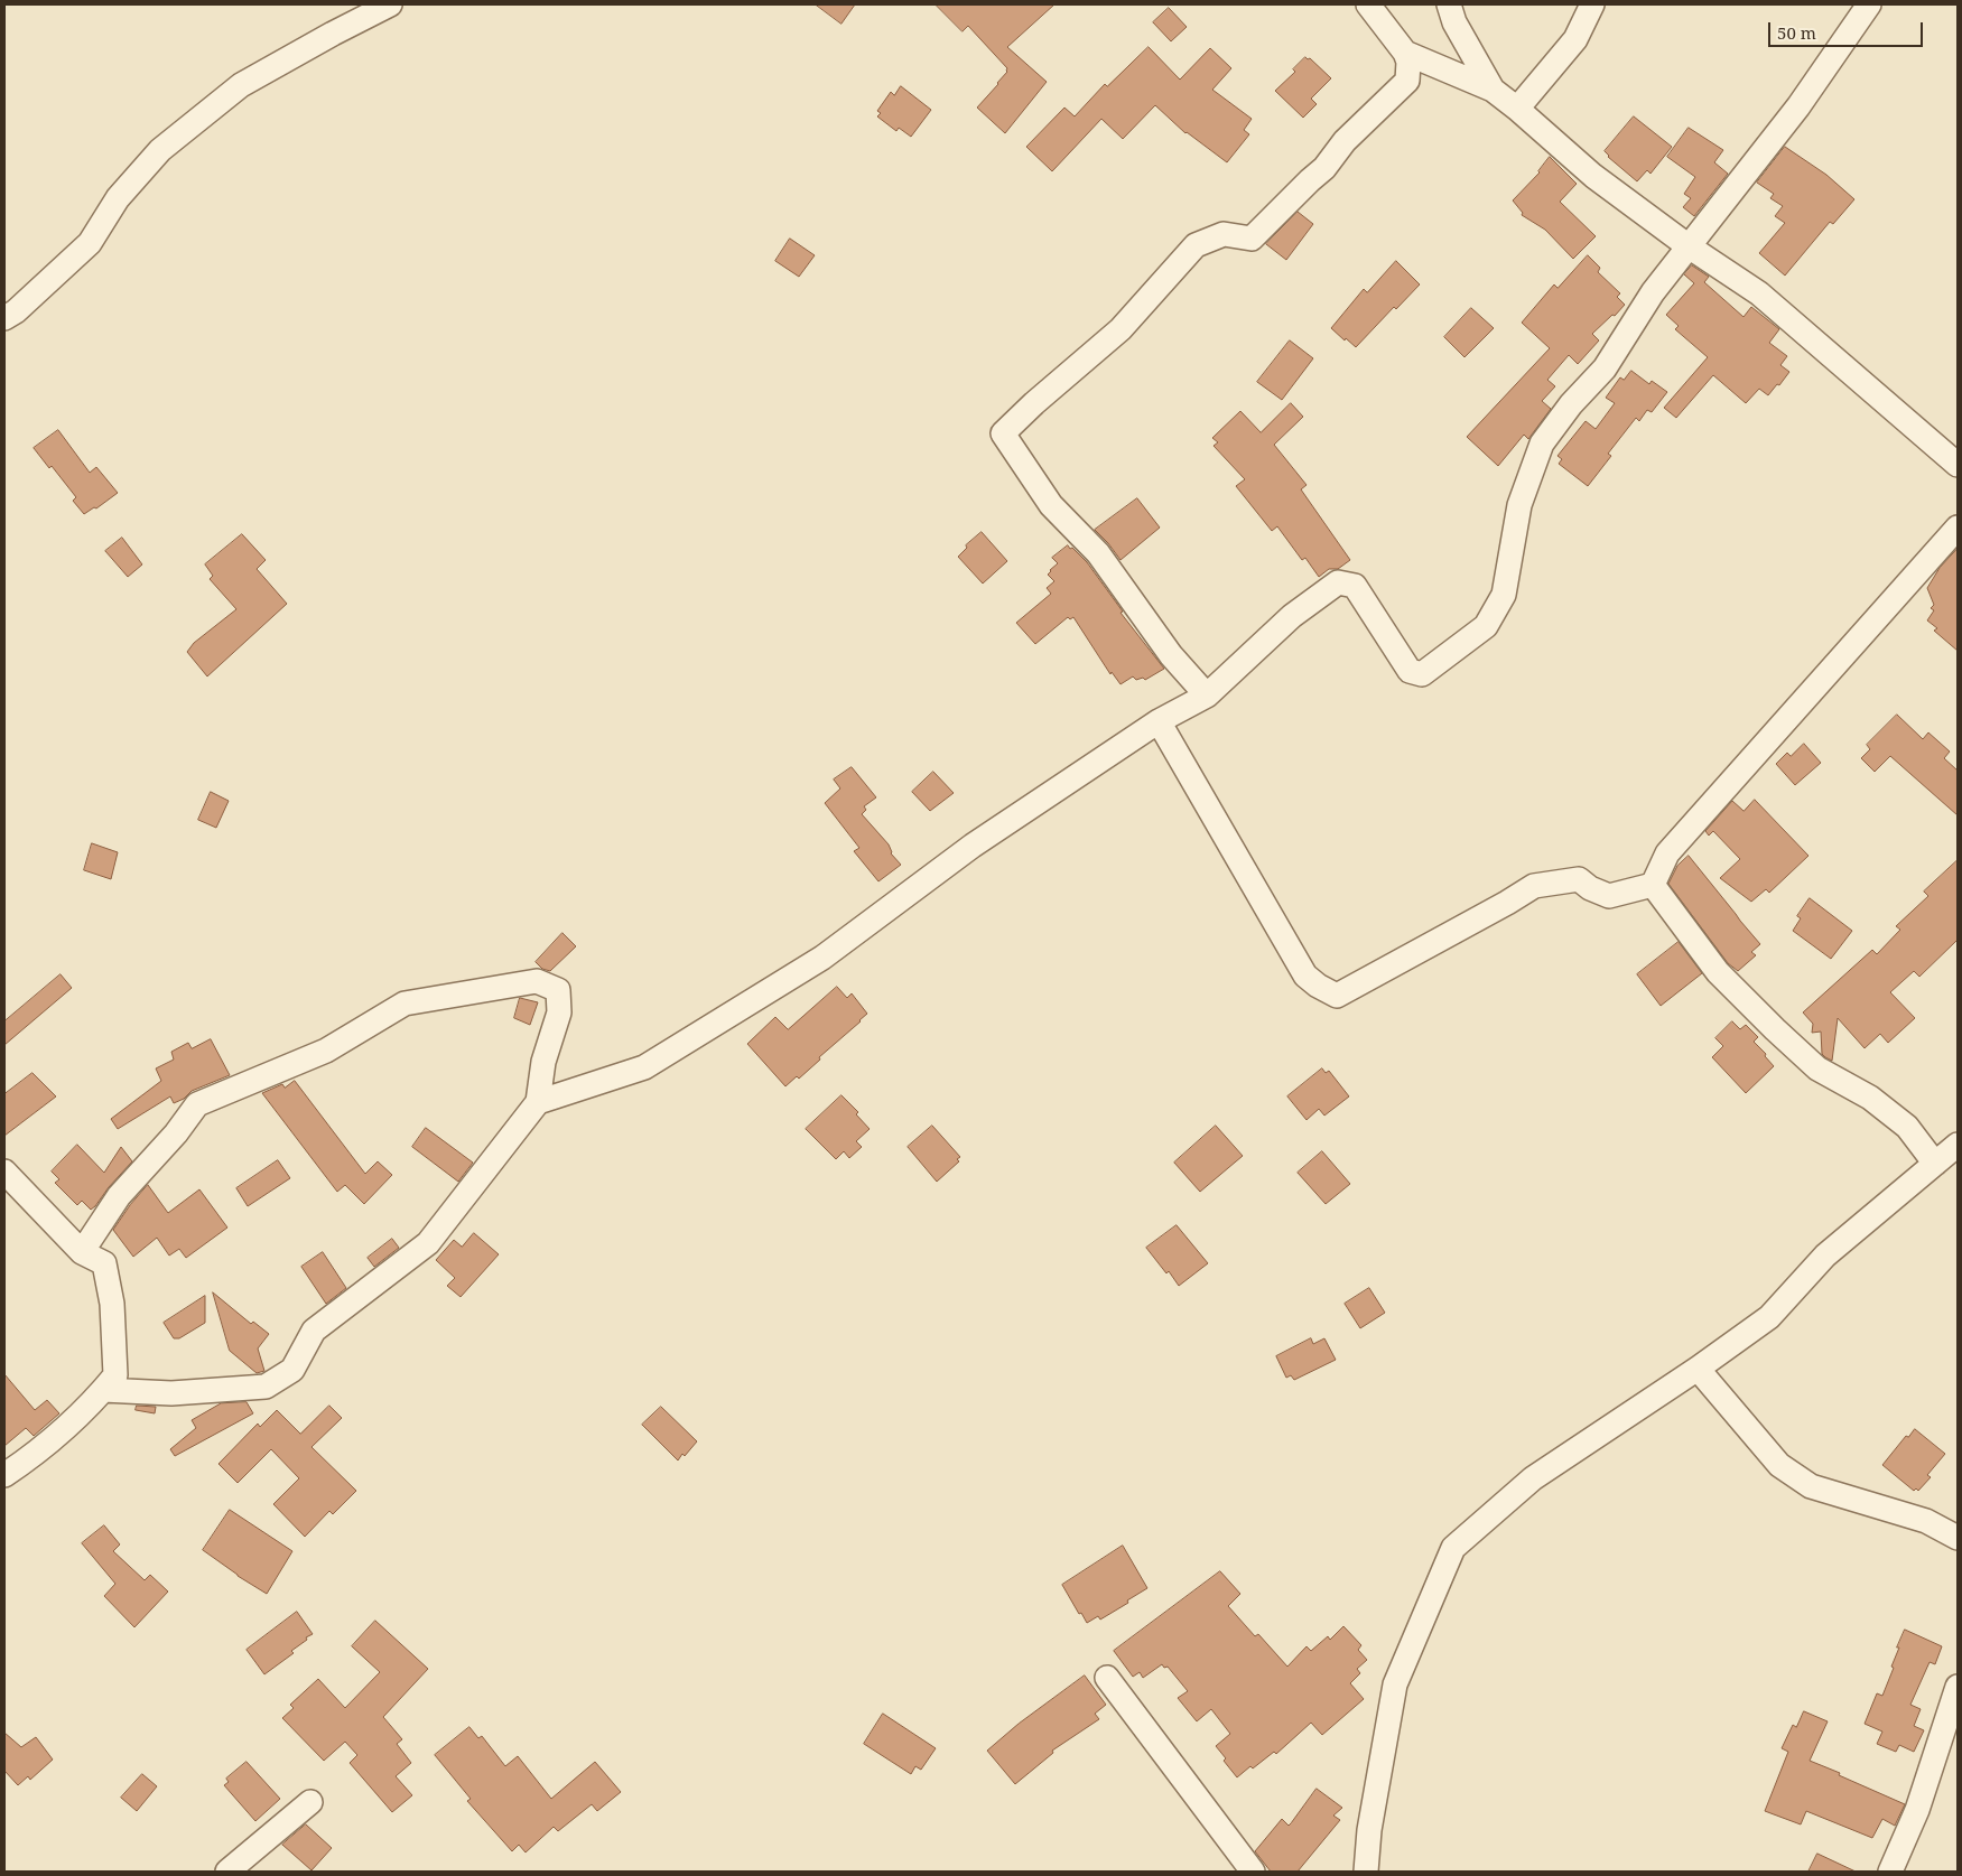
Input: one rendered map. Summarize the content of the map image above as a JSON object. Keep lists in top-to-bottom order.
{
  "scale_bar": "50 m"
}
